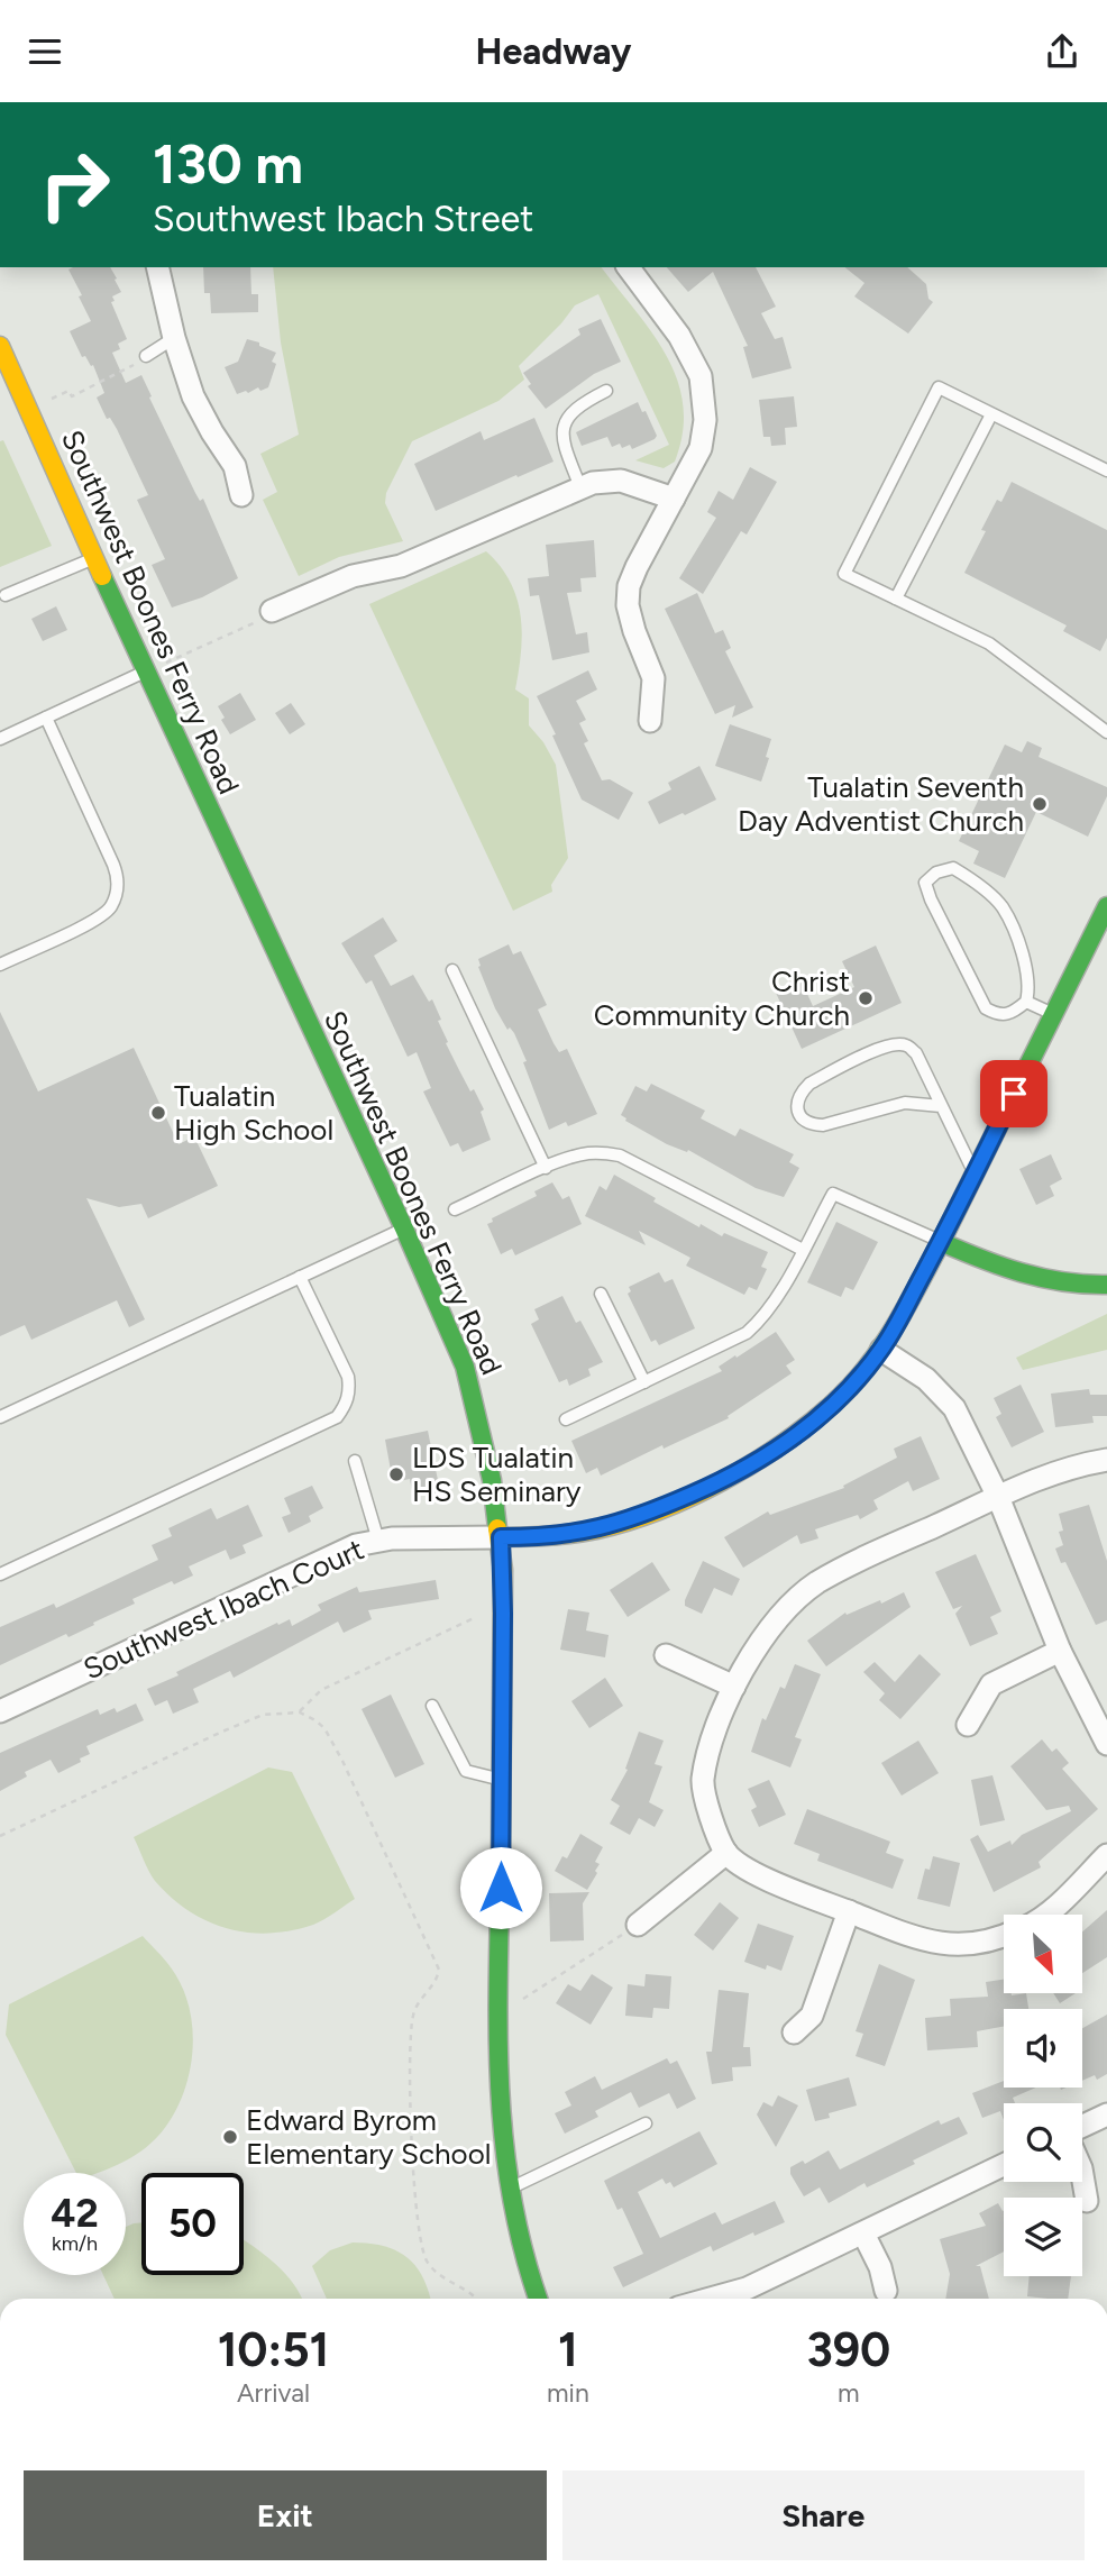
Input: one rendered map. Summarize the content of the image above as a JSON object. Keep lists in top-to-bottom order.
{
  "streets": {
    "main road": ["Southwest Boones Ferry Road"],
    "street": ["Southwest Ibach Court"]
  },
  "crossings": [
    ["Southwest Boones Ferry Road", "Southwest Ibach Court"]
  ],
  "places": [
    "Tualatin Seventh Day Adventist Church",
    "Christ Community Church",
    "Tualatin High School",
    "LDS Tualatin HS Seminary",
    "Edward Byrom Elementary School"
  ],
  "north": "bottom right",
  "page": {
    "header": "Headway",
    "turn": ["130 m", "Southwest Ibach Street"],
    "speed": "42 km/h",
    "limit": "50",
    "eta": [
      "10:51",
      "Arrival",
      "1",
      "min",
      "390",
      "m"
    ],
    "buttons": ["Exit", "Share"]
  }
}
